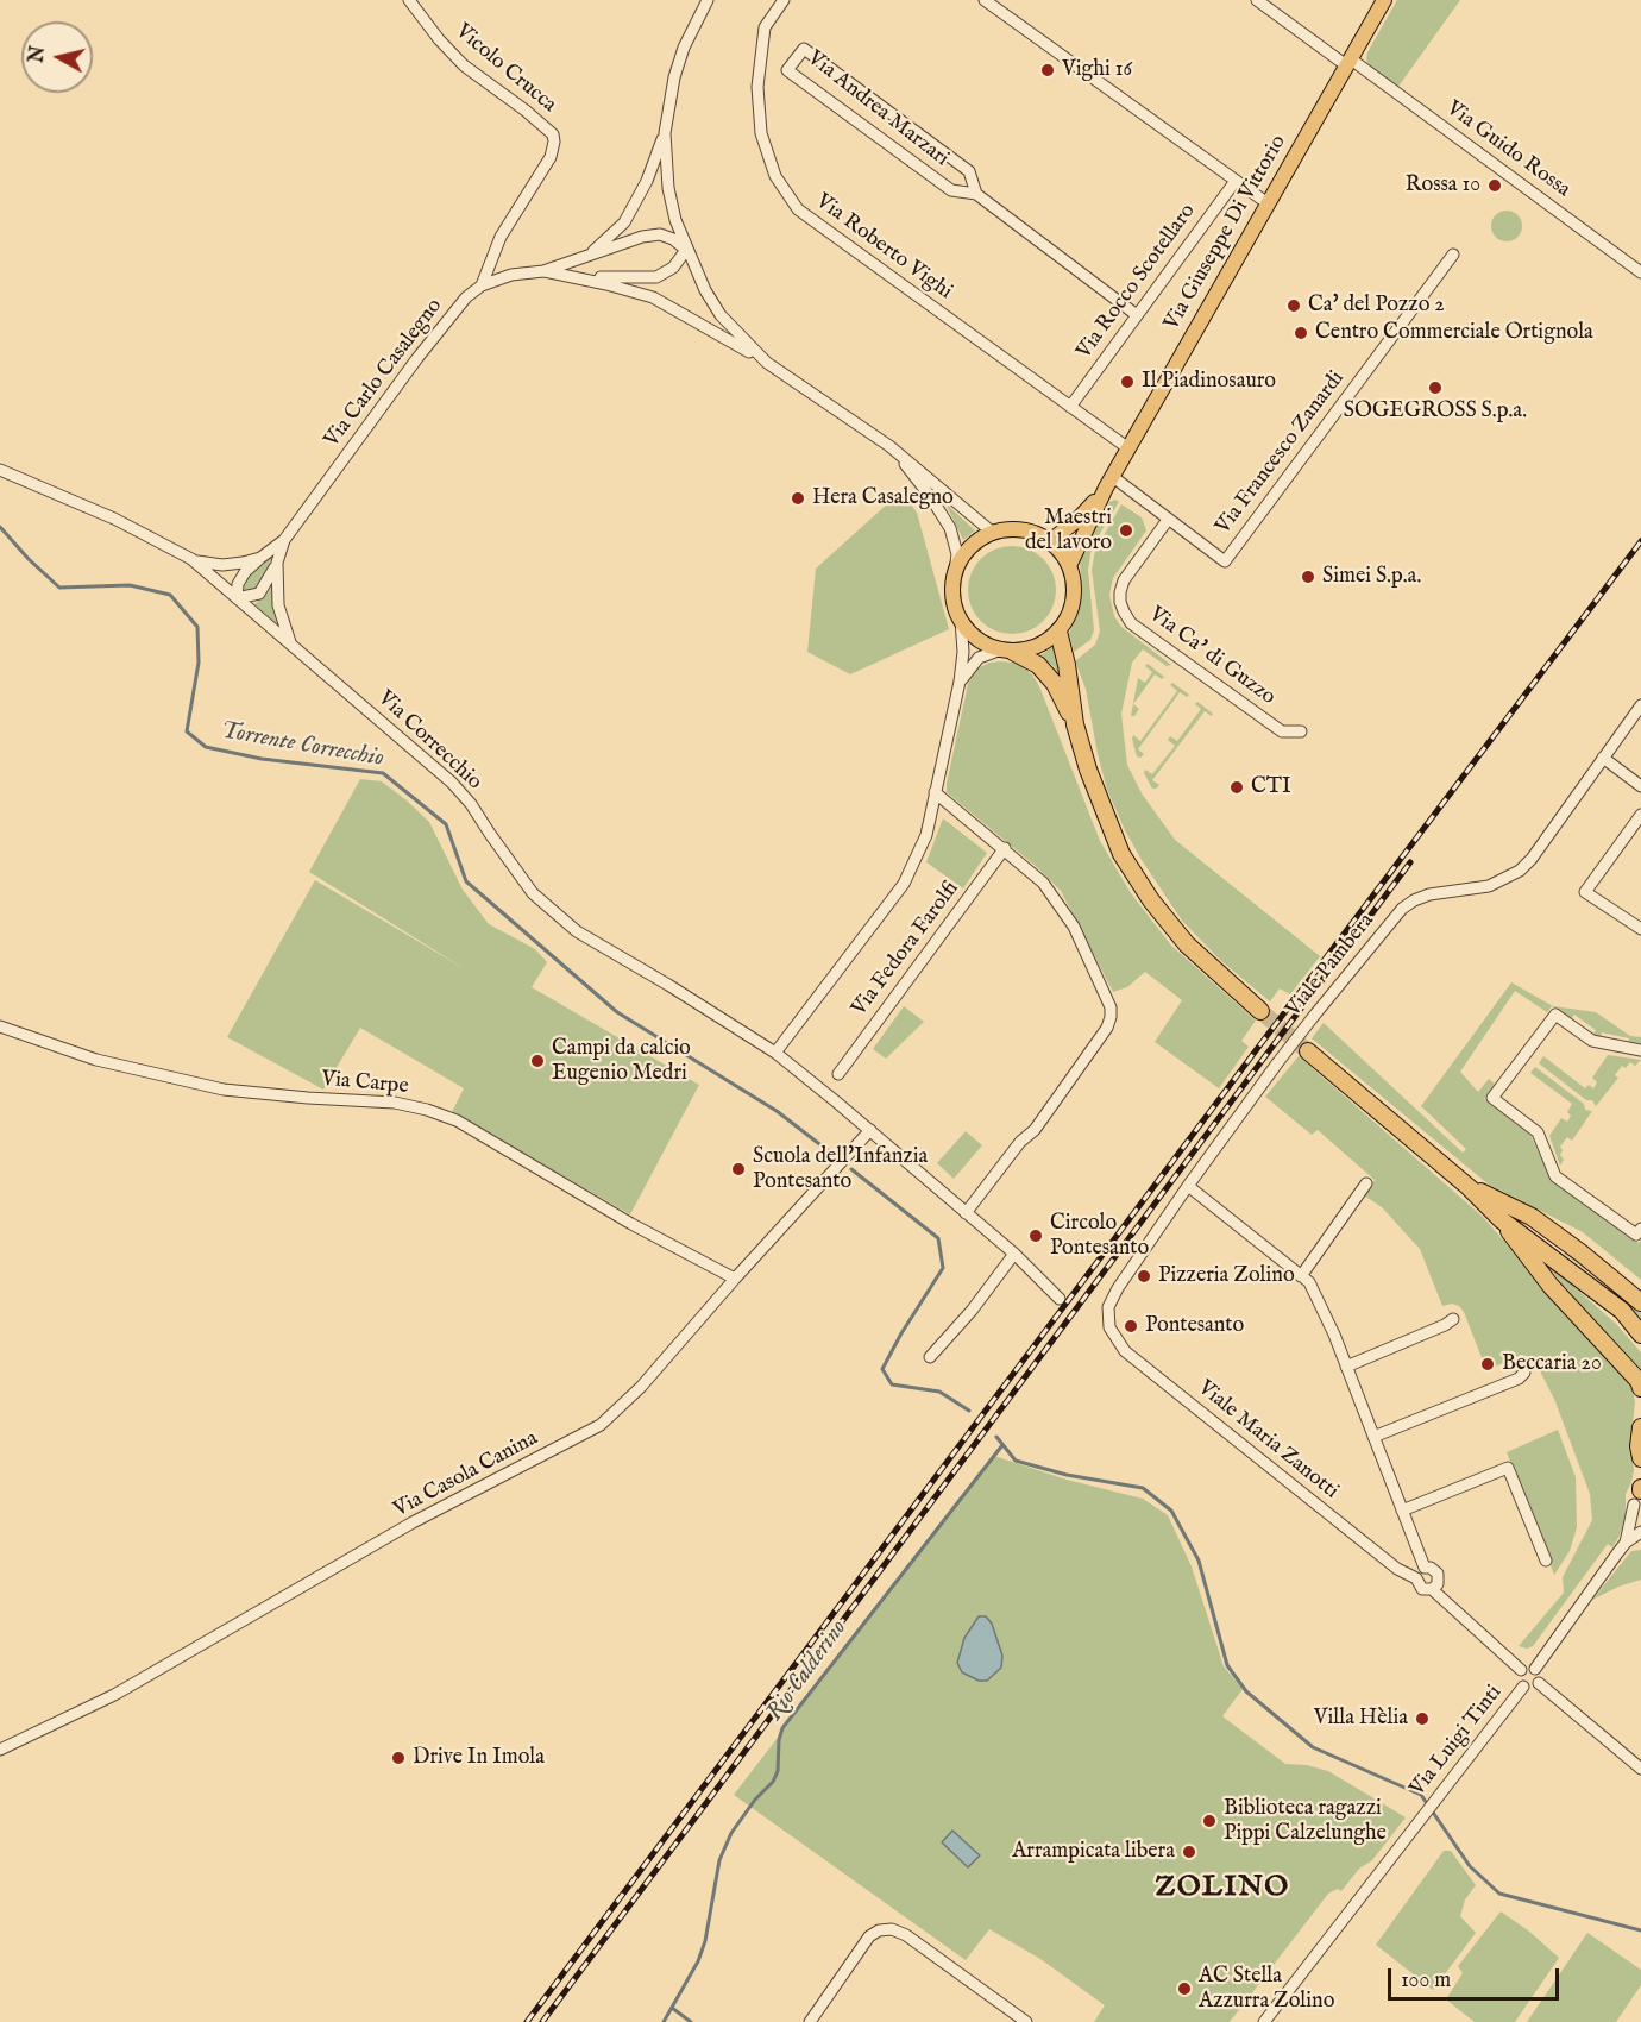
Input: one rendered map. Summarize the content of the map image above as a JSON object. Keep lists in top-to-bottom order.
{
  "streets": {
    "main road": ["Via Giuseppe Di Vittorio"],
    "street": [
      "Vicolo Crucca",
      "Via Andrea Marzari",
      "Via Guido Rossa",
      "Via Roberto Vighi",
      "Via Rocco Scotellaro",
      "Via Carlo Casalegno",
      "Via Francesco Zanardi",
      "Via Ca' di Guzzo",
      "Via Correcchio",
      "Via Fedora Farolfi",
      "Viale Pambera",
      "Via Carpe",
      "Viale Maria Zanotti",
      "Via Casola Canina",
      "Via Luigi Tinti"
    ]
  },
  "crossings": [
    ["Vicolo Crucca", "Via Carlo Casalegno"],
    ["Via Andrea Marzari", "Via Rocco Scotellaro"],
    ["Via Guido Rossa", "Via Giuseppe Di Vittorio"],
    ["Via Giuseppe Di Vittorio", "Via Roberto Vighi"],
    ["Via Giuseppe Di Vittorio", "Via Francesco Zanardi"],
    ["Via Roberto Vighi", "Via Rocco Scotellaro"],
    ["Via Carlo Casalegno", "Via Correcchio"],
    ["Via Francesco Zanardi", "Via Ca' di Guzzo"],
    ["Via Correcchio", "Via Casola Canina"],
    ["Viale Pambera", "Viale Maria Zanotti"],
    ["Via Carpe", "Via Casola Canina"],
    ["Viale Maria Zanotti", "Via Luigi Tinti"]
  ],
  "districts": ["ZOLINO"],
  "water": ["Torrente Correcchio", "Rio Calderino"],
  "places": [
    "Vighi 16",
    "Rossa 10",
    "Ca' del Pozzo 2",
    "Centro Commerciale Ortignola",
    "Il Piadinosauro",
    "SOGEGROSS S.p.a.",
    "Hera Casalegno",
    "Maestri del lavoro",
    "Simei S.p.a.",
    "CTI",
    "Campi da calcio Eugenio Medri",
    "Scuola dell'Infanzia Pontesanto",
    "Circolo Pontesanto",
    "Pizzeria Zolino",
    "Pontesanto",
    "Beccaria 20",
    "Villa Hèlia",
    "Drive In Imola",
    "Biblioteca ragazzi Pippi Calzelunghe",
    "Arrampicata libera",
    "AC Stella Azzurra Zolino"
  ],
  "scale_bar": "100 m",
  "north": "left"
}
